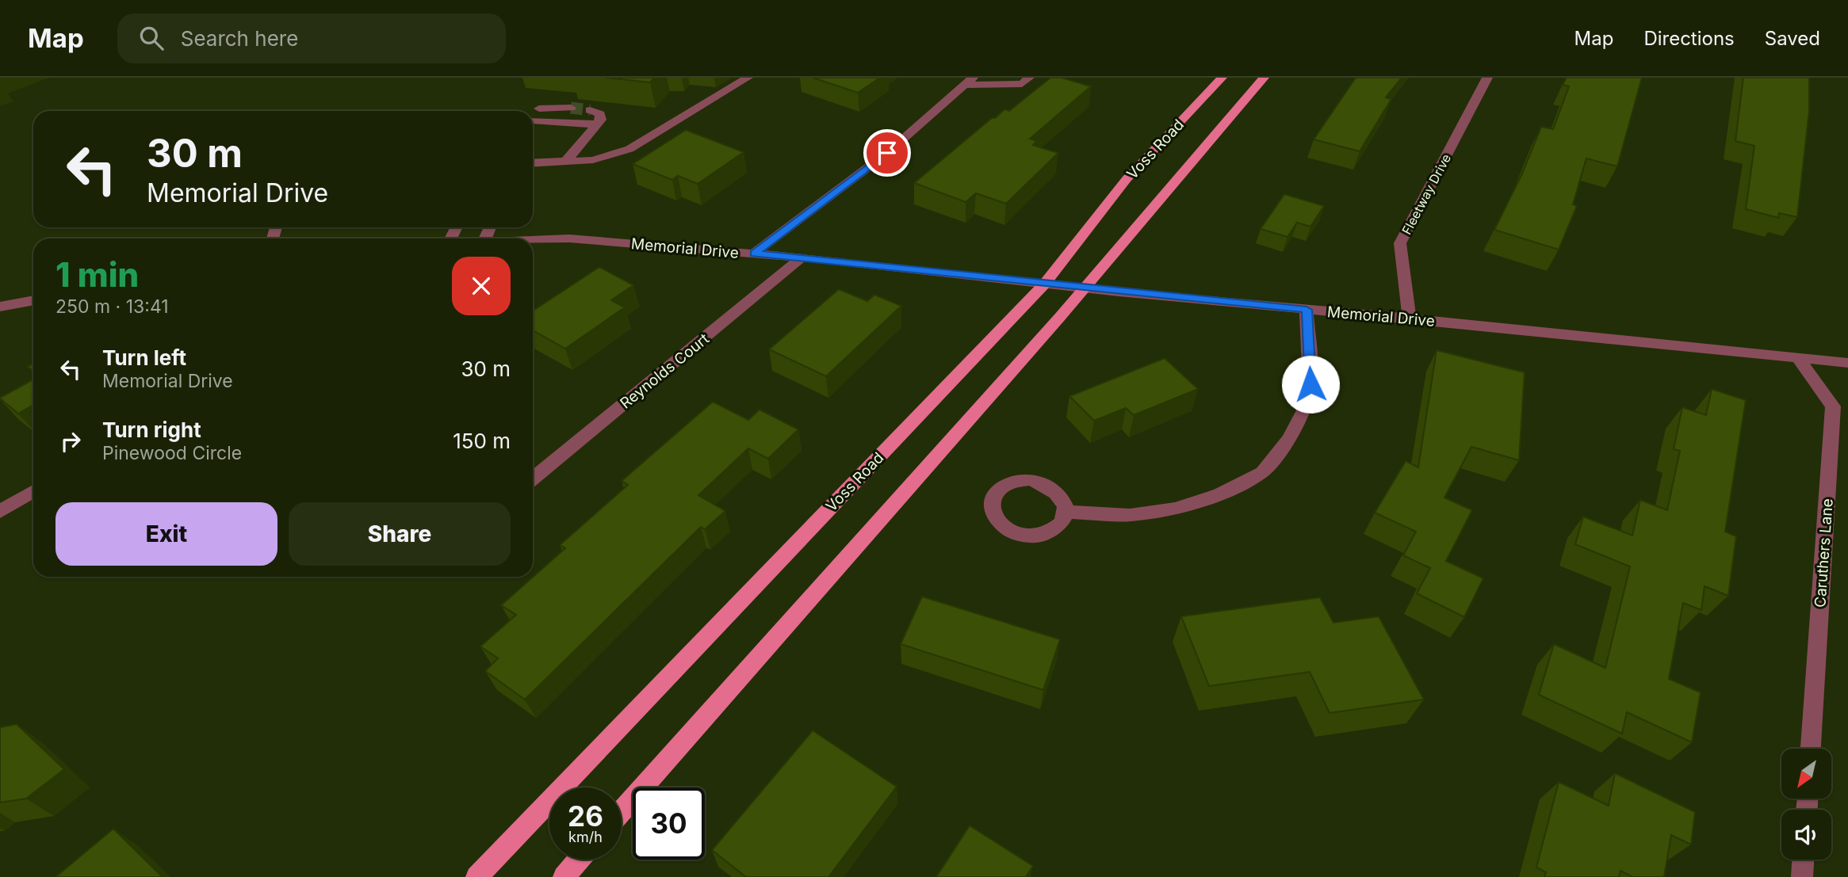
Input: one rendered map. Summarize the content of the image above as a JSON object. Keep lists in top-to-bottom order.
{
  "streets": {
    "main road": ["Voss Road"],
    "street": [
      "Fleetway Drive",
      "Memorial Drive",
      "Reynolds Court",
      "Caruthers Lane"
    ]
  },
  "crossings": [
    ["Voss Road", "Memorial Drive"],
    ["Fleetway Drive", "Memorial Drive"],
    ["Memorial Drive", "Reynolds Court"],
    ["Memorial Drive", "Caruthers Lane"]
  ],
  "north": "bottom left",
  "page": {
    "header": "Map",
    "search": "Search here",
    "nav": ["Map", "Directions", "Saved"],
    "turn": ["30 m", "Memorial Drive"],
    "heading": ["1 min", "250 m · 13:41"],
    "list": [
      {
        "name": "Turn left",
        "note": "Memorial Drive",
        "value": "30 m"
      },
      {
        "name": "Turn right",
        "note": "Pinewood Circle",
        "value": "150 m"
      }
    ],
    "buttons": ["Exit", "Share"],
    "speed": "26 km/h",
    "limit": "30"
  }
}
